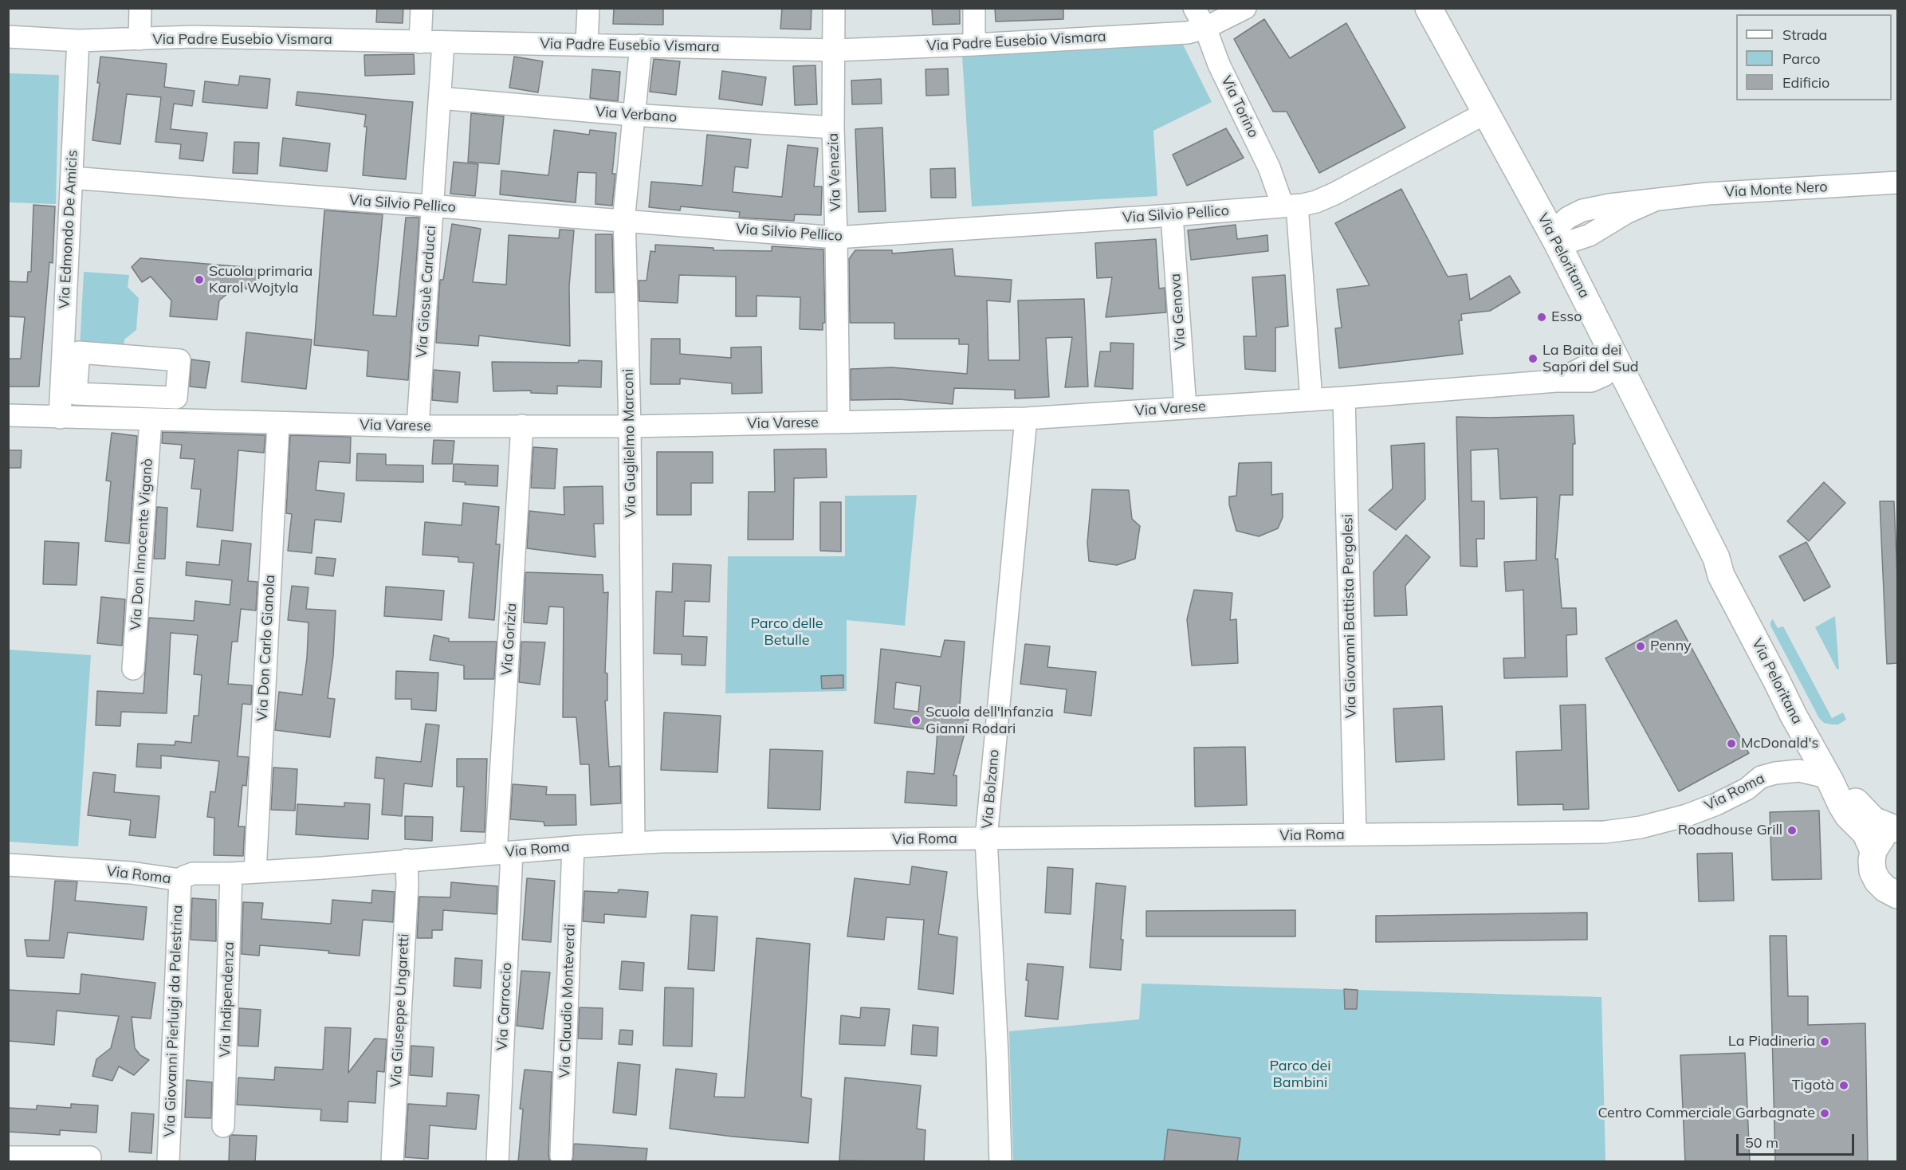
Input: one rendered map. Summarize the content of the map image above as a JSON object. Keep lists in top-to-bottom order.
{
  "streets": {
    "main road": ["Via Peloritana"],
    "street": [
      "Via Padre Eusebio Vismara",
      "Via Torino",
      "Via Verbano",
      "Via Venezia",
      "Via Monte Nero",
      "Via Silvio Pellico",
      "Via Edmondo De Amicis",
      "Via Giosuè Carducci",
      "Via Genova",
      "Via Varese",
      "Via Guglielmo Marconi",
      "Via Don Innocente Viganò",
      "Via Giovanni Battista Pergolesi",
      "Via Gorizia",
      "Via Don Carlo Gianola",
      "Via Bolzano",
      "Via Roma",
      "Via Indipendenza",
      "Via Claudio Monteverdi",
      "Via Carroccio",
      "Via Giuseppe Ungaretti",
      "Via Giovanni Pierluigi da Palestrina"
    ]
  },
  "crossings": [
    ["Via Padre Eusebio Vismara", "Via Torino"],
    ["Via Padre Eusebio Vismara", "Via Venezia"],
    ["Via Padre Eusebio Vismara", "Via Edmondo De Amicis"],
    ["Via Padre Eusebio Vismara", "Via Giosuè Carducci"],
    ["Via Padre Eusebio Vismara", "Via Guglielmo Marconi"],
    ["Via Torino", "Via Silvio Pellico"],
    ["Via Torino", "Via Varese"],
    ["Via Verbano", "Via Venezia"],
    ["Via Verbano", "Via Giosuè Carducci"],
    ["Via Verbano", "Via Guglielmo Marconi"],
    ["Via Venezia", "Via Silvio Pellico"],
    ["Via Venezia", "Via Varese"],
    ["Via Monte Nero", "Via Peloritana"],
    ["Via Silvio Pellico", "Via Edmondo De Amicis"],
    ["Via Silvio Pellico", "Via Peloritana"],
    ["Via Silvio Pellico", "Via Giosuè Carducci"],
    ["Via Silvio Pellico", "Via Genova"],
    ["Via Silvio Pellico", "Via Guglielmo Marconi"],
    ["Via Edmondo De Amicis", "Via Varese"],
    ["Via Peloritana", "Via Varese"],
    ["Via Peloritana", "Via Roma"],
    ["Via Giosuè Carducci", "Via Varese"],
    ["Via Genova", "Via Varese"],
    ["Via Varese", "Via Guglielmo Marconi"],
    ["Via Varese", "Via Don Innocente Viganò"],
    ["Via Varese", "Via Giovanni Battista Pergolesi"],
    ["Via Varese", "Via Gorizia"],
    ["Via Varese", "Via Don Carlo Gianola"],
    ["Via Varese", "Via Bolzano"],
    ["Via Guglielmo Marconi", "Via Roma"],
    ["Via Giovanni Battista Pergolesi", "Via Roma"],
    ["Via Gorizia", "Via Roma"],
    ["Via Gorizia", "Via Carroccio"],
    ["Via Don Carlo Gianola", "Via Roma"],
    ["Via Bolzano", "Via Roma"],
    ["Via Roma", "Via Indipendenza"],
    ["Via Roma", "Via Claudio Monteverdi"],
    ["Via Roma", "Via Carroccio"],
    ["Via Roma", "Via Giuseppe Ungaretti"],
    ["Via Roma", "Via Giovanni Pierluigi da Palestrina"]
  ],
  "parks": ["Parco delle Betulle", "Parco dei Bambini"],
  "places": [
    "Scuola primaria Karol Wojtyla",
    "Esso",
    "La Baita dei Sapori del Sud",
    "Penny",
    "Scuola dell'Infanzia Gianni Rodari",
    "McDonald's",
    "Roadhouse Grill",
    "La Piadineria",
    "Tigotà",
    "Centro Commerciale Garbagnate"
  ],
  "legend": ["Strada", "Parco", "Edificio"],
  "scale_bar": "50 m"
}
